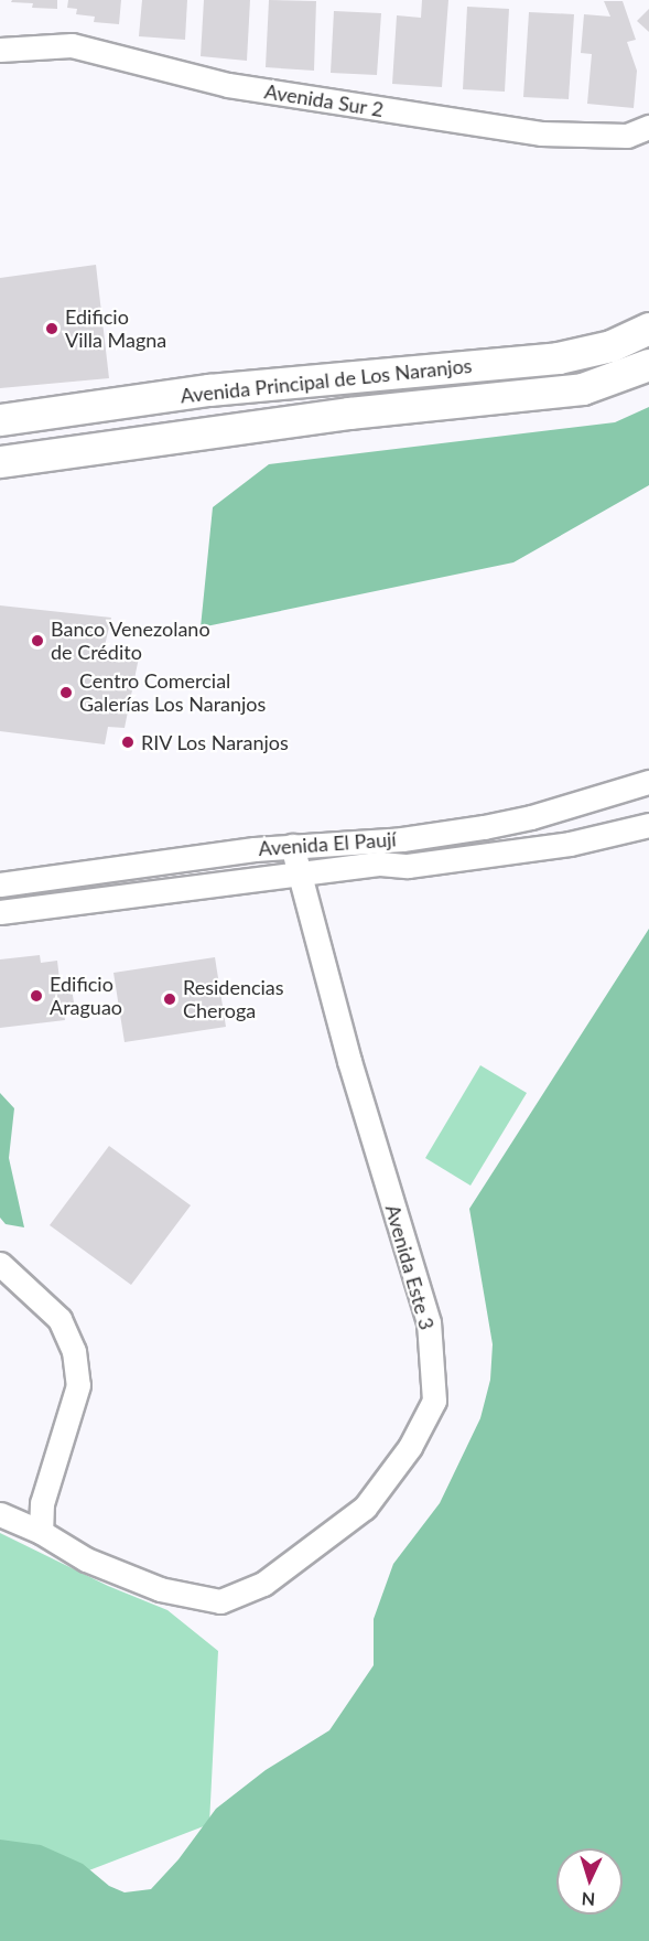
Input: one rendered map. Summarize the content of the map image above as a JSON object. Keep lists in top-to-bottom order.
{
  "streets": {
    "main road": ["Avenida Principal de Los Naranjos"],
    "street": ["Avenida Sur 2", "Avenida El Paují", "Avenida Este 3"]
  },
  "crossings": [
    ["Avenida El Paují", "Avenida Este 3"]
  ],
  "places": [
    "Edificio Villa Magna",
    "Banco Venezolano de Crédito",
    "Centro Comercial Galerías Los Naranjos",
    "RIV Los Naranjos",
    "Edificio Araguao",
    "Residencias Cheroga"
  ],
  "north": "bottom"
}
